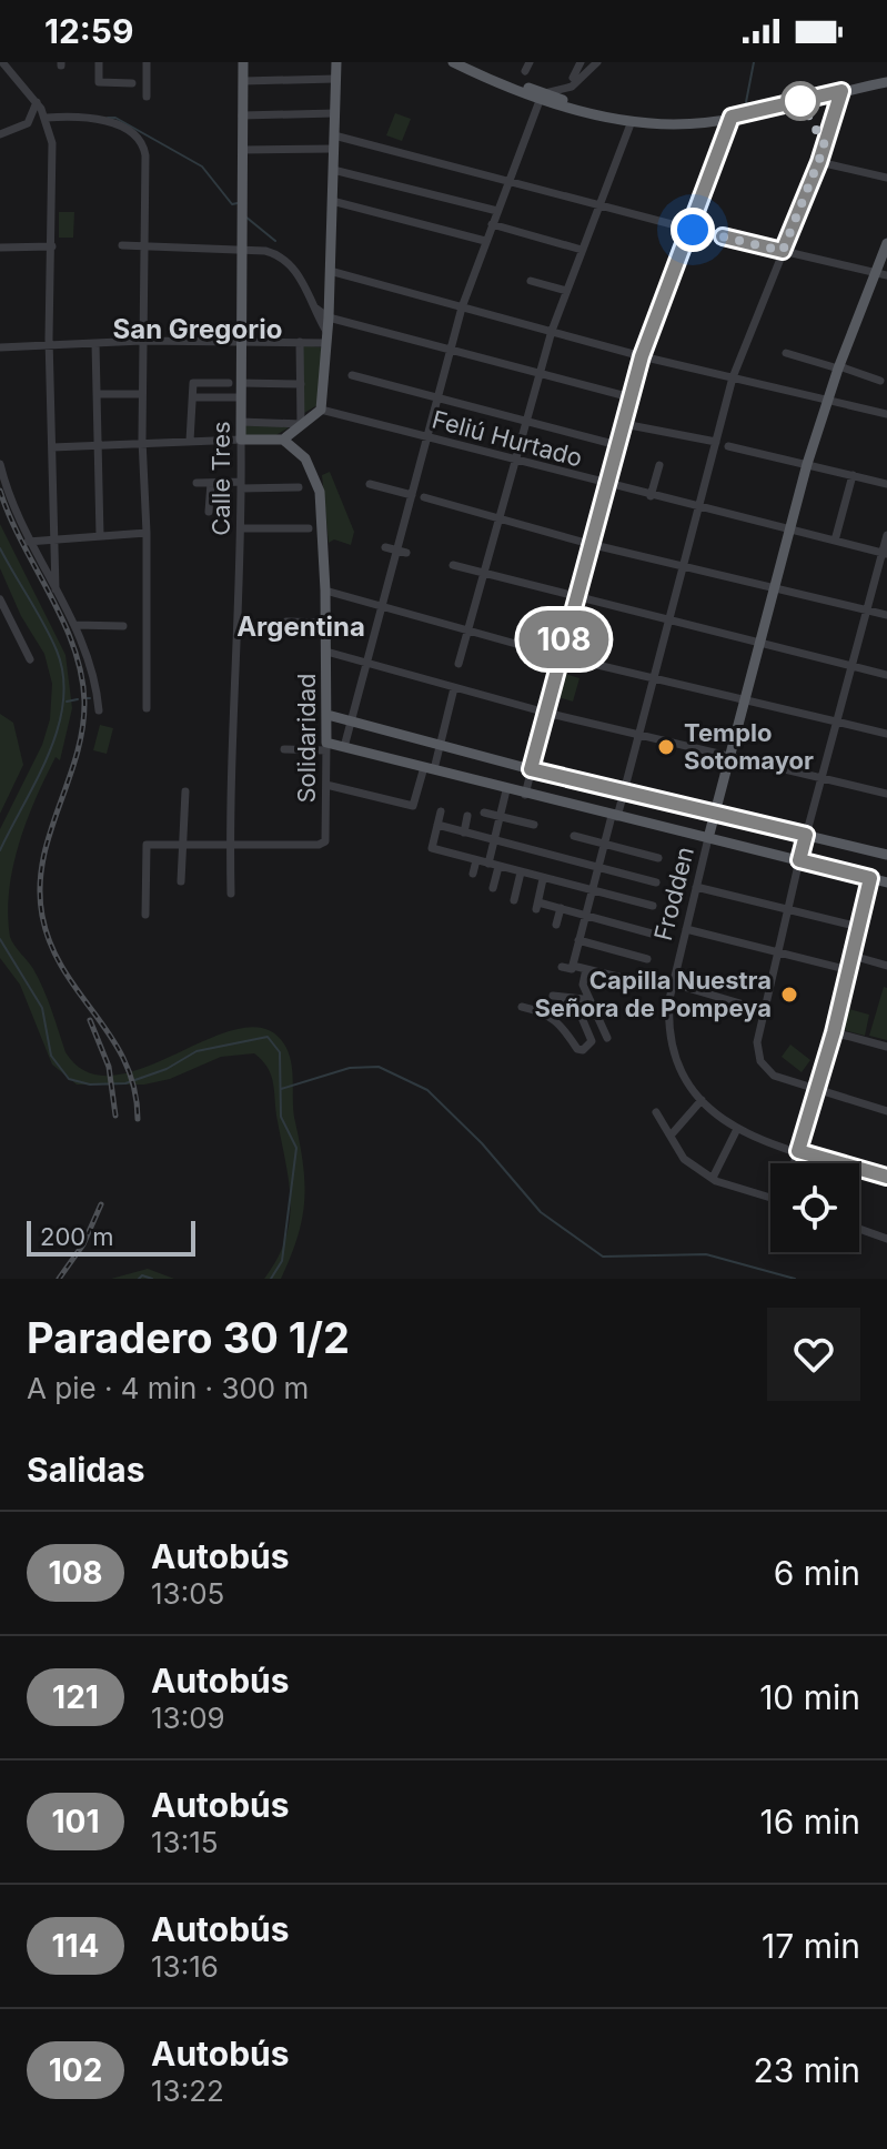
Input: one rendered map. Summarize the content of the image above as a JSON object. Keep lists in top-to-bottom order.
{
  "streets": {
    "main road": ["Calle Tres", "Solidaridad", "Frodden"],
    "street": ["Feliú Hurtado"]
  },
  "crossings": [
    ["Feliú Hurtado", "Frodden"],
    ["Calle Tres", "Solidaridad"]
  ],
  "districts": ["San Gregorio", "Argentina"],
  "places": ["Templo Sotomayor", "Capilla Nuestra Señora de Pompeya"],
  "lines": ["bus line 108"],
  "scale_bar": "200 m",
  "page": {
    "status": "12:59",
    "on_map": "108",
    "scale": "200 m",
    "heading": [
      ["Paradero 30 1/2", "A pie · 4 min · 300 m"],
      "Salidas"
    ],
    "list": [
      {
        "mark": "108",
        "name": "Autobús",
        "note": "13:05",
        "value": "6 min"
      },
      {
        "mark": "121",
        "name": "Autobús",
        "note": "13:09",
        "value": "10 min"
      },
      {
        "mark": "101",
        "name": "Autobús",
        "note": "13:15",
        "value": "16 min"
      },
      {
        "mark": "114",
        "name": "Autobús",
        "note": "13:16",
        "value": "17 min"
      },
      {
        "mark": "102",
        "name": "Autobús",
        "note": "13:22",
        "value": "23 min"
      }
    ]
  }
}
